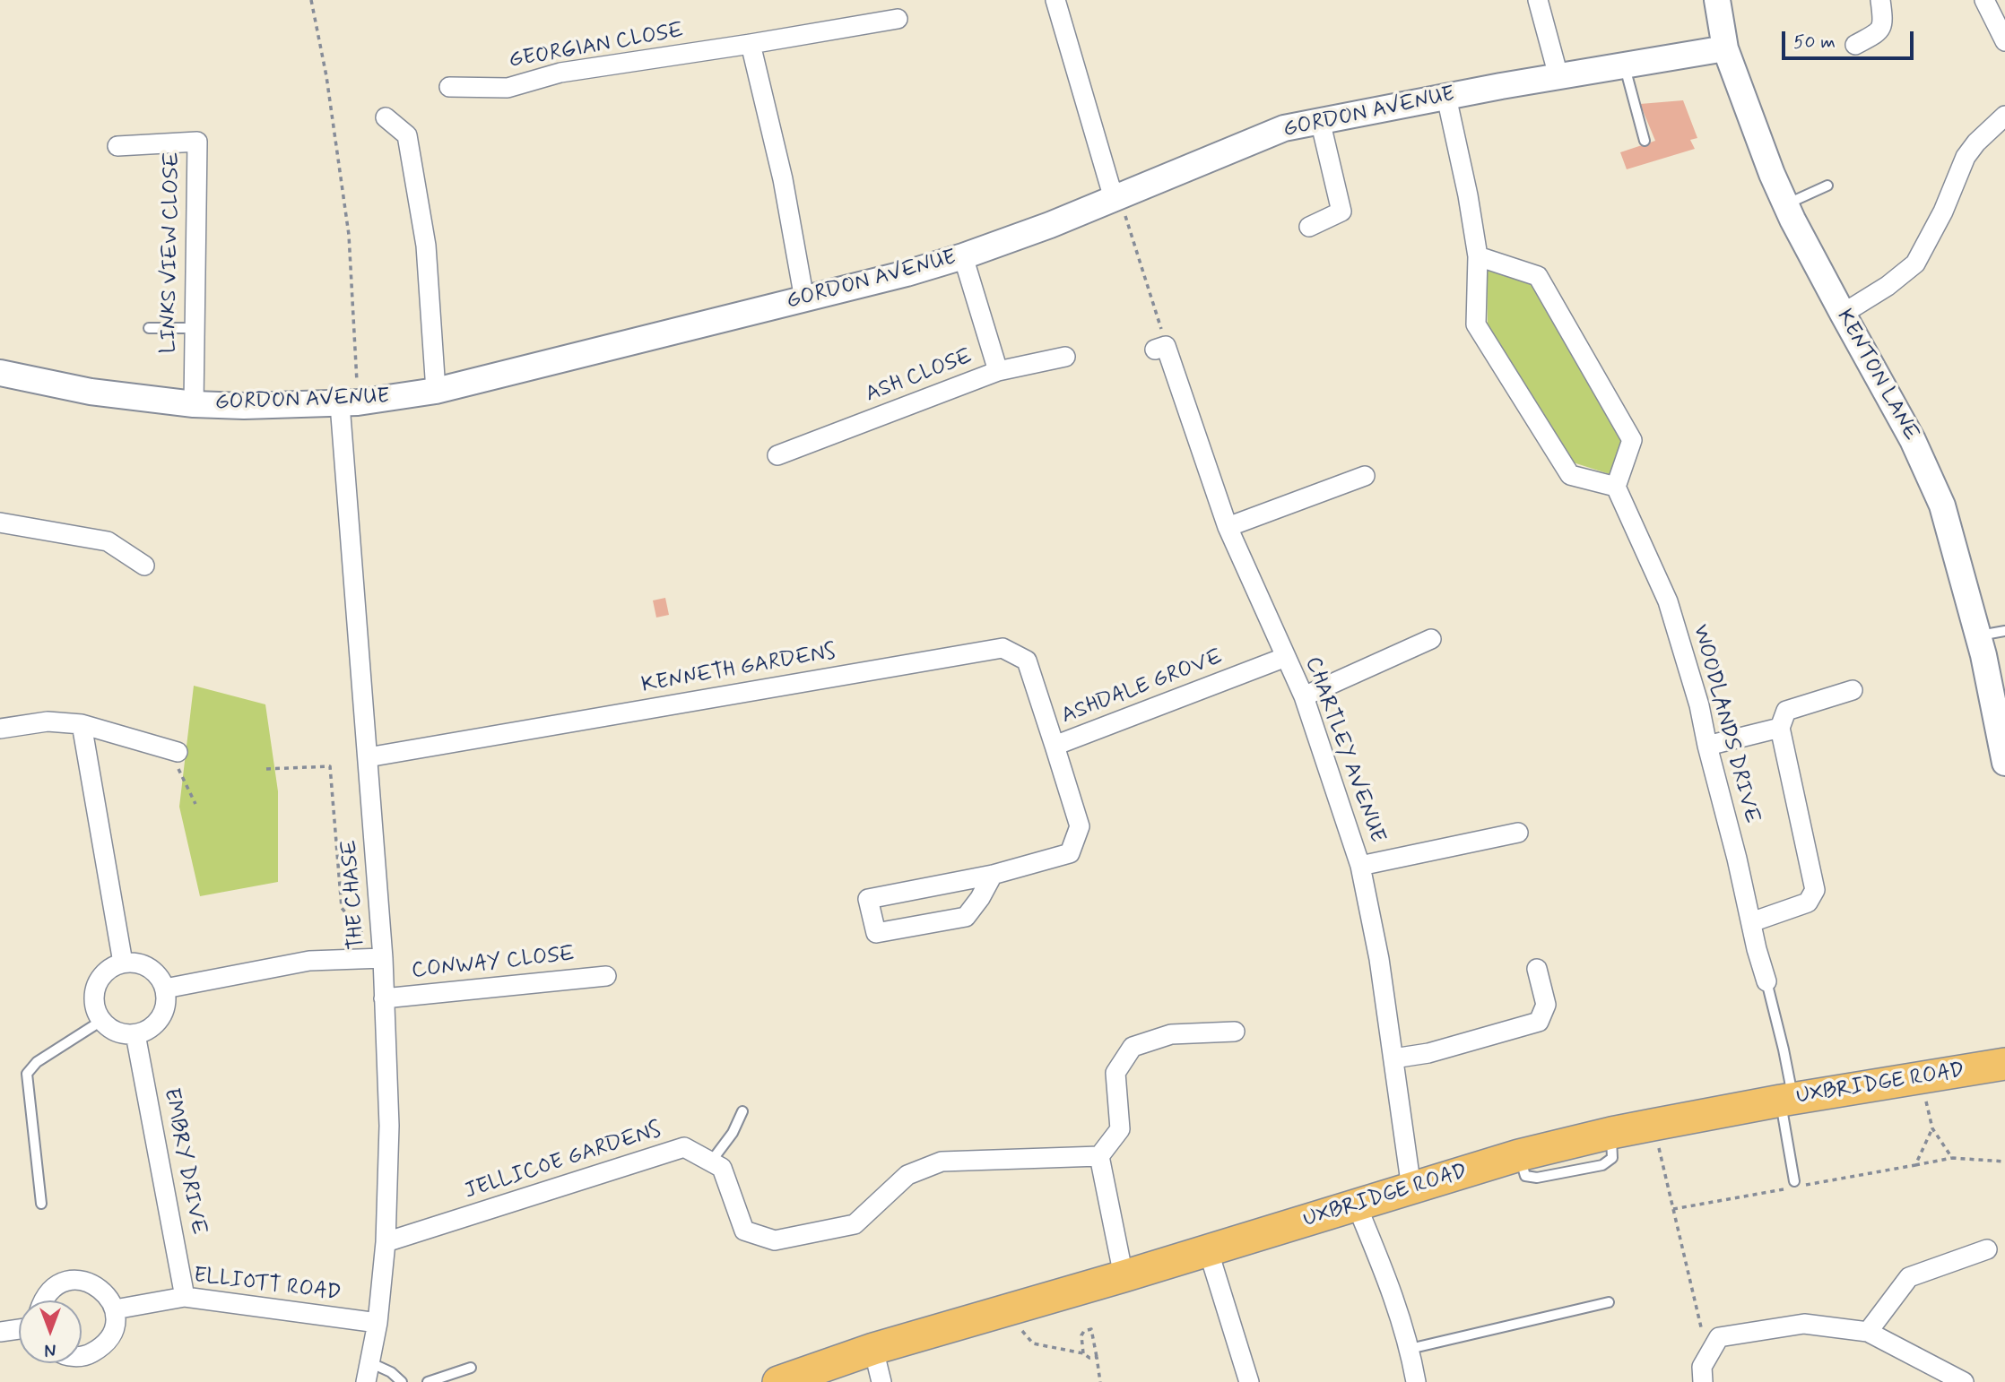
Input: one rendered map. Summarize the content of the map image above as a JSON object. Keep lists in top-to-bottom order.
{
  "streets": {
    "main road": ["UXBRIDGE ROAD"],
    "street": [
      "GEORGIAN CLOSE",
      "GORDON AVENUE",
      "LINKS VIEW CLOSE",
      "KENTON LANE",
      "ASH CLOSE",
      "KENNETH GARDENS",
      "ASHDALE GROVE",
      "WOODLANDS DRIVE",
      "CHARTLEY AVENUE",
      "THE CHASE",
      "CONWAY CLOSE",
      "EMBRY DRIVE",
      "JELLICOE GARDENS",
      "ELLIOTT ROAD"
    ]
  },
  "crossings": [
    ["GORDON AVENUE", "LINKS VIEW CLOSE"],
    ["GORDON AVENUE", "KENTON LANE"],
    ["GORDON AVENUE", "ASH CLOSE"],
    ["GORDON AVENUE", "THE CHASE"],
    ["KENNETH GARDENS", "ASHDALE GROVE"],
    ["KENNETH GARDENS", "THE CHASE"],
    ["ASHDALE GROVE", "CHARTLEY AVENUE"],
    ["CHARTLEY AVENUE", "UXBRIDGE ROAD"],
    ["THE CHASE", "CONWAY CLOSE"],
    ["THE CHASE", "JELLICOE GARDENS"],
    ["THE CHASE", "ELLIOTT ROAD"],
    ["EMBRY DRIVE", "ELLIOTT ROAD"]
  ],
  "scale_bar": "50 m",
  "north": "bottom"
}
